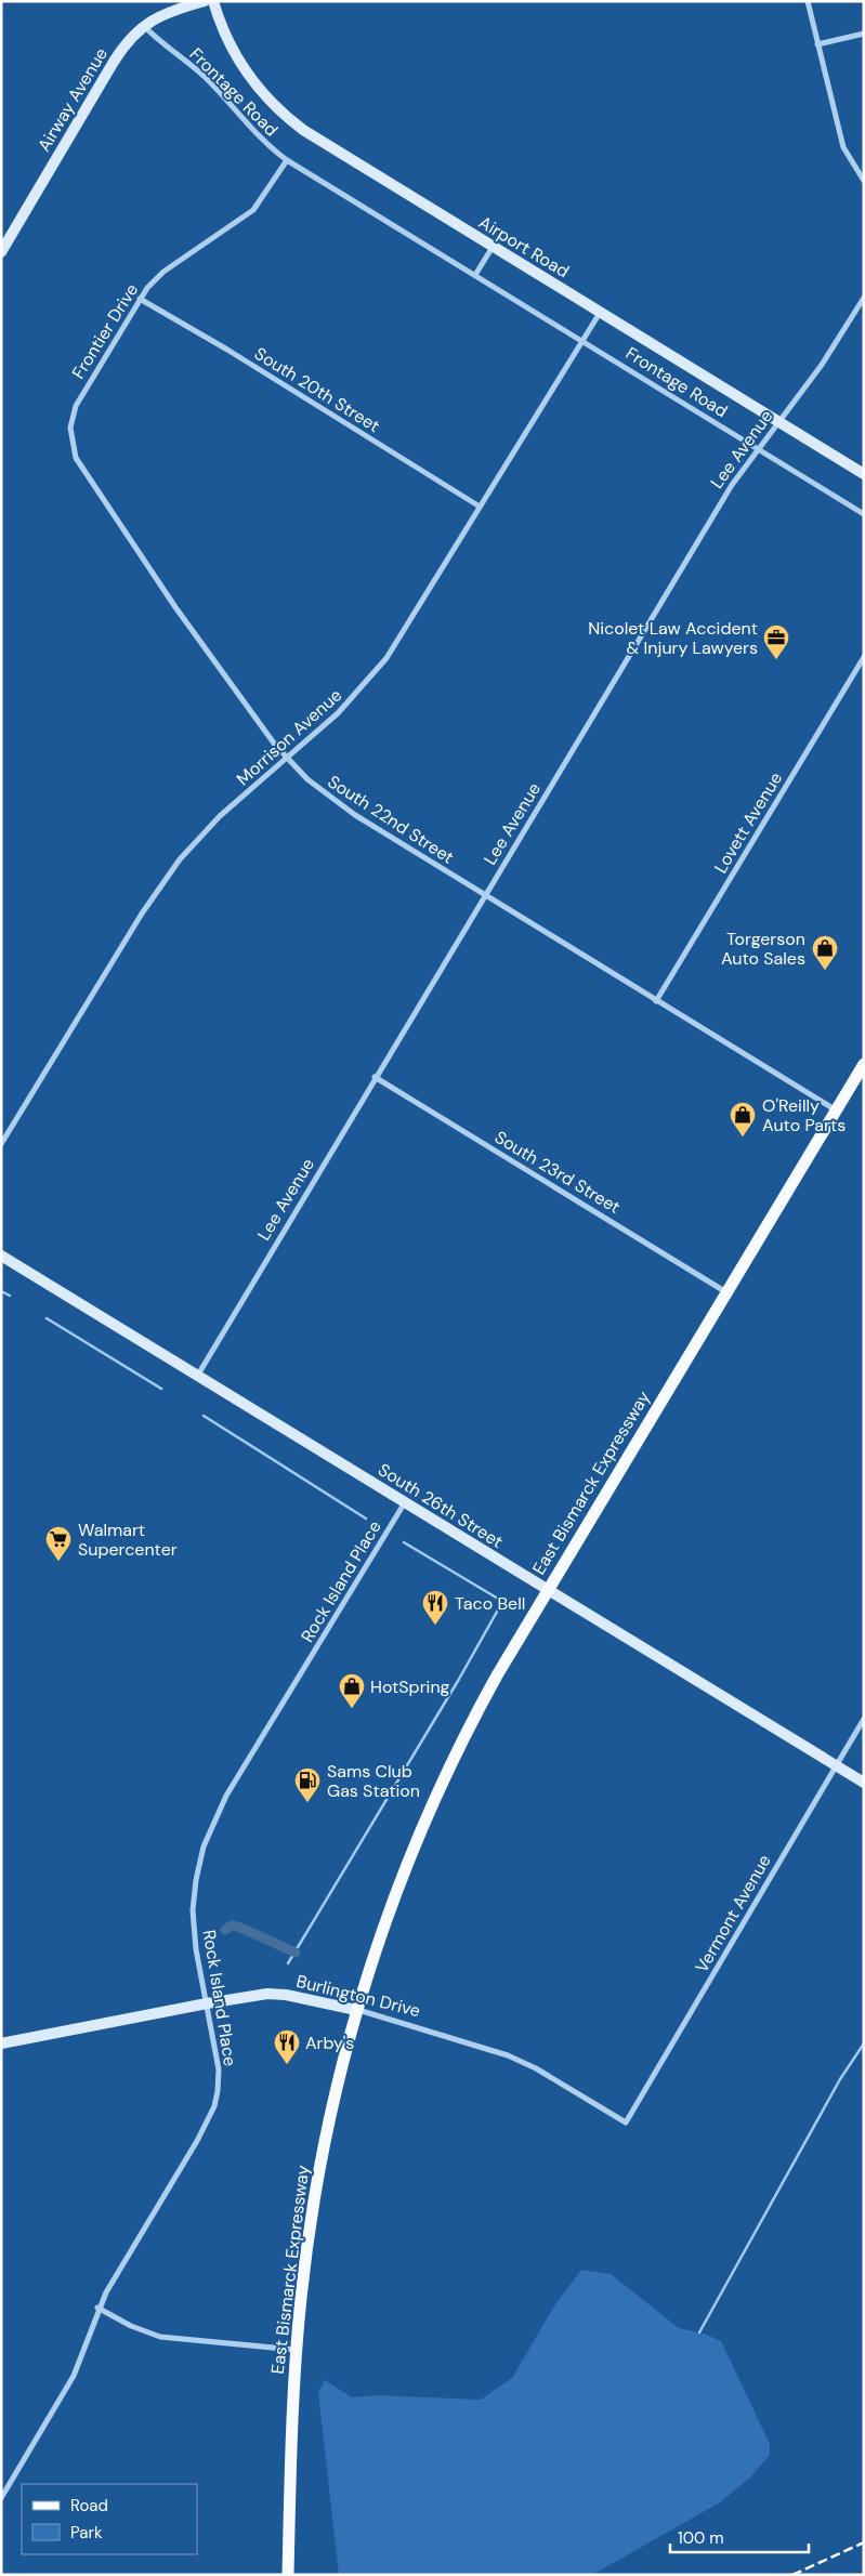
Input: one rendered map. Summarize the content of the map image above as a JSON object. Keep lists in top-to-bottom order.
{
  "streets": {
    "main road": ["East Bismarck Expressway"],
    "street": [
      "Frontage Road",
      "Airway Avenue",
      "Airport Road",
      "Frontier Drive",
      "South 20th Street",
      "Lee Avenue",
      "Morrison Avenue",
      "South 22nd Street",
      "Lovett Avenue",
      "South 23rd Street",
      "South 26th Street",
      "Rock Island Place",
      "Vermont Avenue",
      "Burlington Drive"
    ]
  },
  "crossings": [
    ["Frontage Road", "Airway Avenue"],
    ["Frontage Road", "Frontier Drive"],
    ["Frontage Road", "Lee Avenue"],
    ["Frontage Road", "Morrison Avenue"],
    ["Airport Road", "Lee Avenue"],
    ["Airport Road", "Morrison Avenue"],
    ["Frontier Drive", "South 20th Street"],
    ["Frontier Drive", "South 22nd Street"],
    ["South 20th Street", "Morrison Avenue"],
    ["Lee Avenue", "South 22nd Street"],
    ["Lee Avenue", "South 23rd Street"],
    ["Lee Avenue", "South 26th Street"],
    ["Morrison Avenue", "South 22nd Street"],
    ["South 22nd Street", "Lovett Avenue"],
    ["South 22nd Street", "East Bismarck Expressway"],
    ["South 23rd Street", "East Bismarck Expressway"],
    ["East Bismarck Expressway", "South 26th Street"],
    ["East Bismarck Expressway", "Burlington Drive"],
    ["South 26th Street", "Rock Island Place"],
    ["South 26th Street", "Vermont Avenue"],
    ["Rock Island Place", "Burlington Drive"],
    ["Vermont Avenue", "Burlington Drive"]
  ],
  "places": {
    "office": ["Nicolet Law Accident & Injury Lawyers"],
    "shop": ["Torgerson Auto Sales", "O'Reilly Auto Parts", "HotSpring"],
    "supermarket": ["Walmart Supercenter"],
    "restaurant": ["Taco Bell", "Arby's"],
    "fuel station": ["Sams Club Gas Station"]
  },
  "legend": ["Road", "Park"],
  "scale_bar": "100 m"
}
